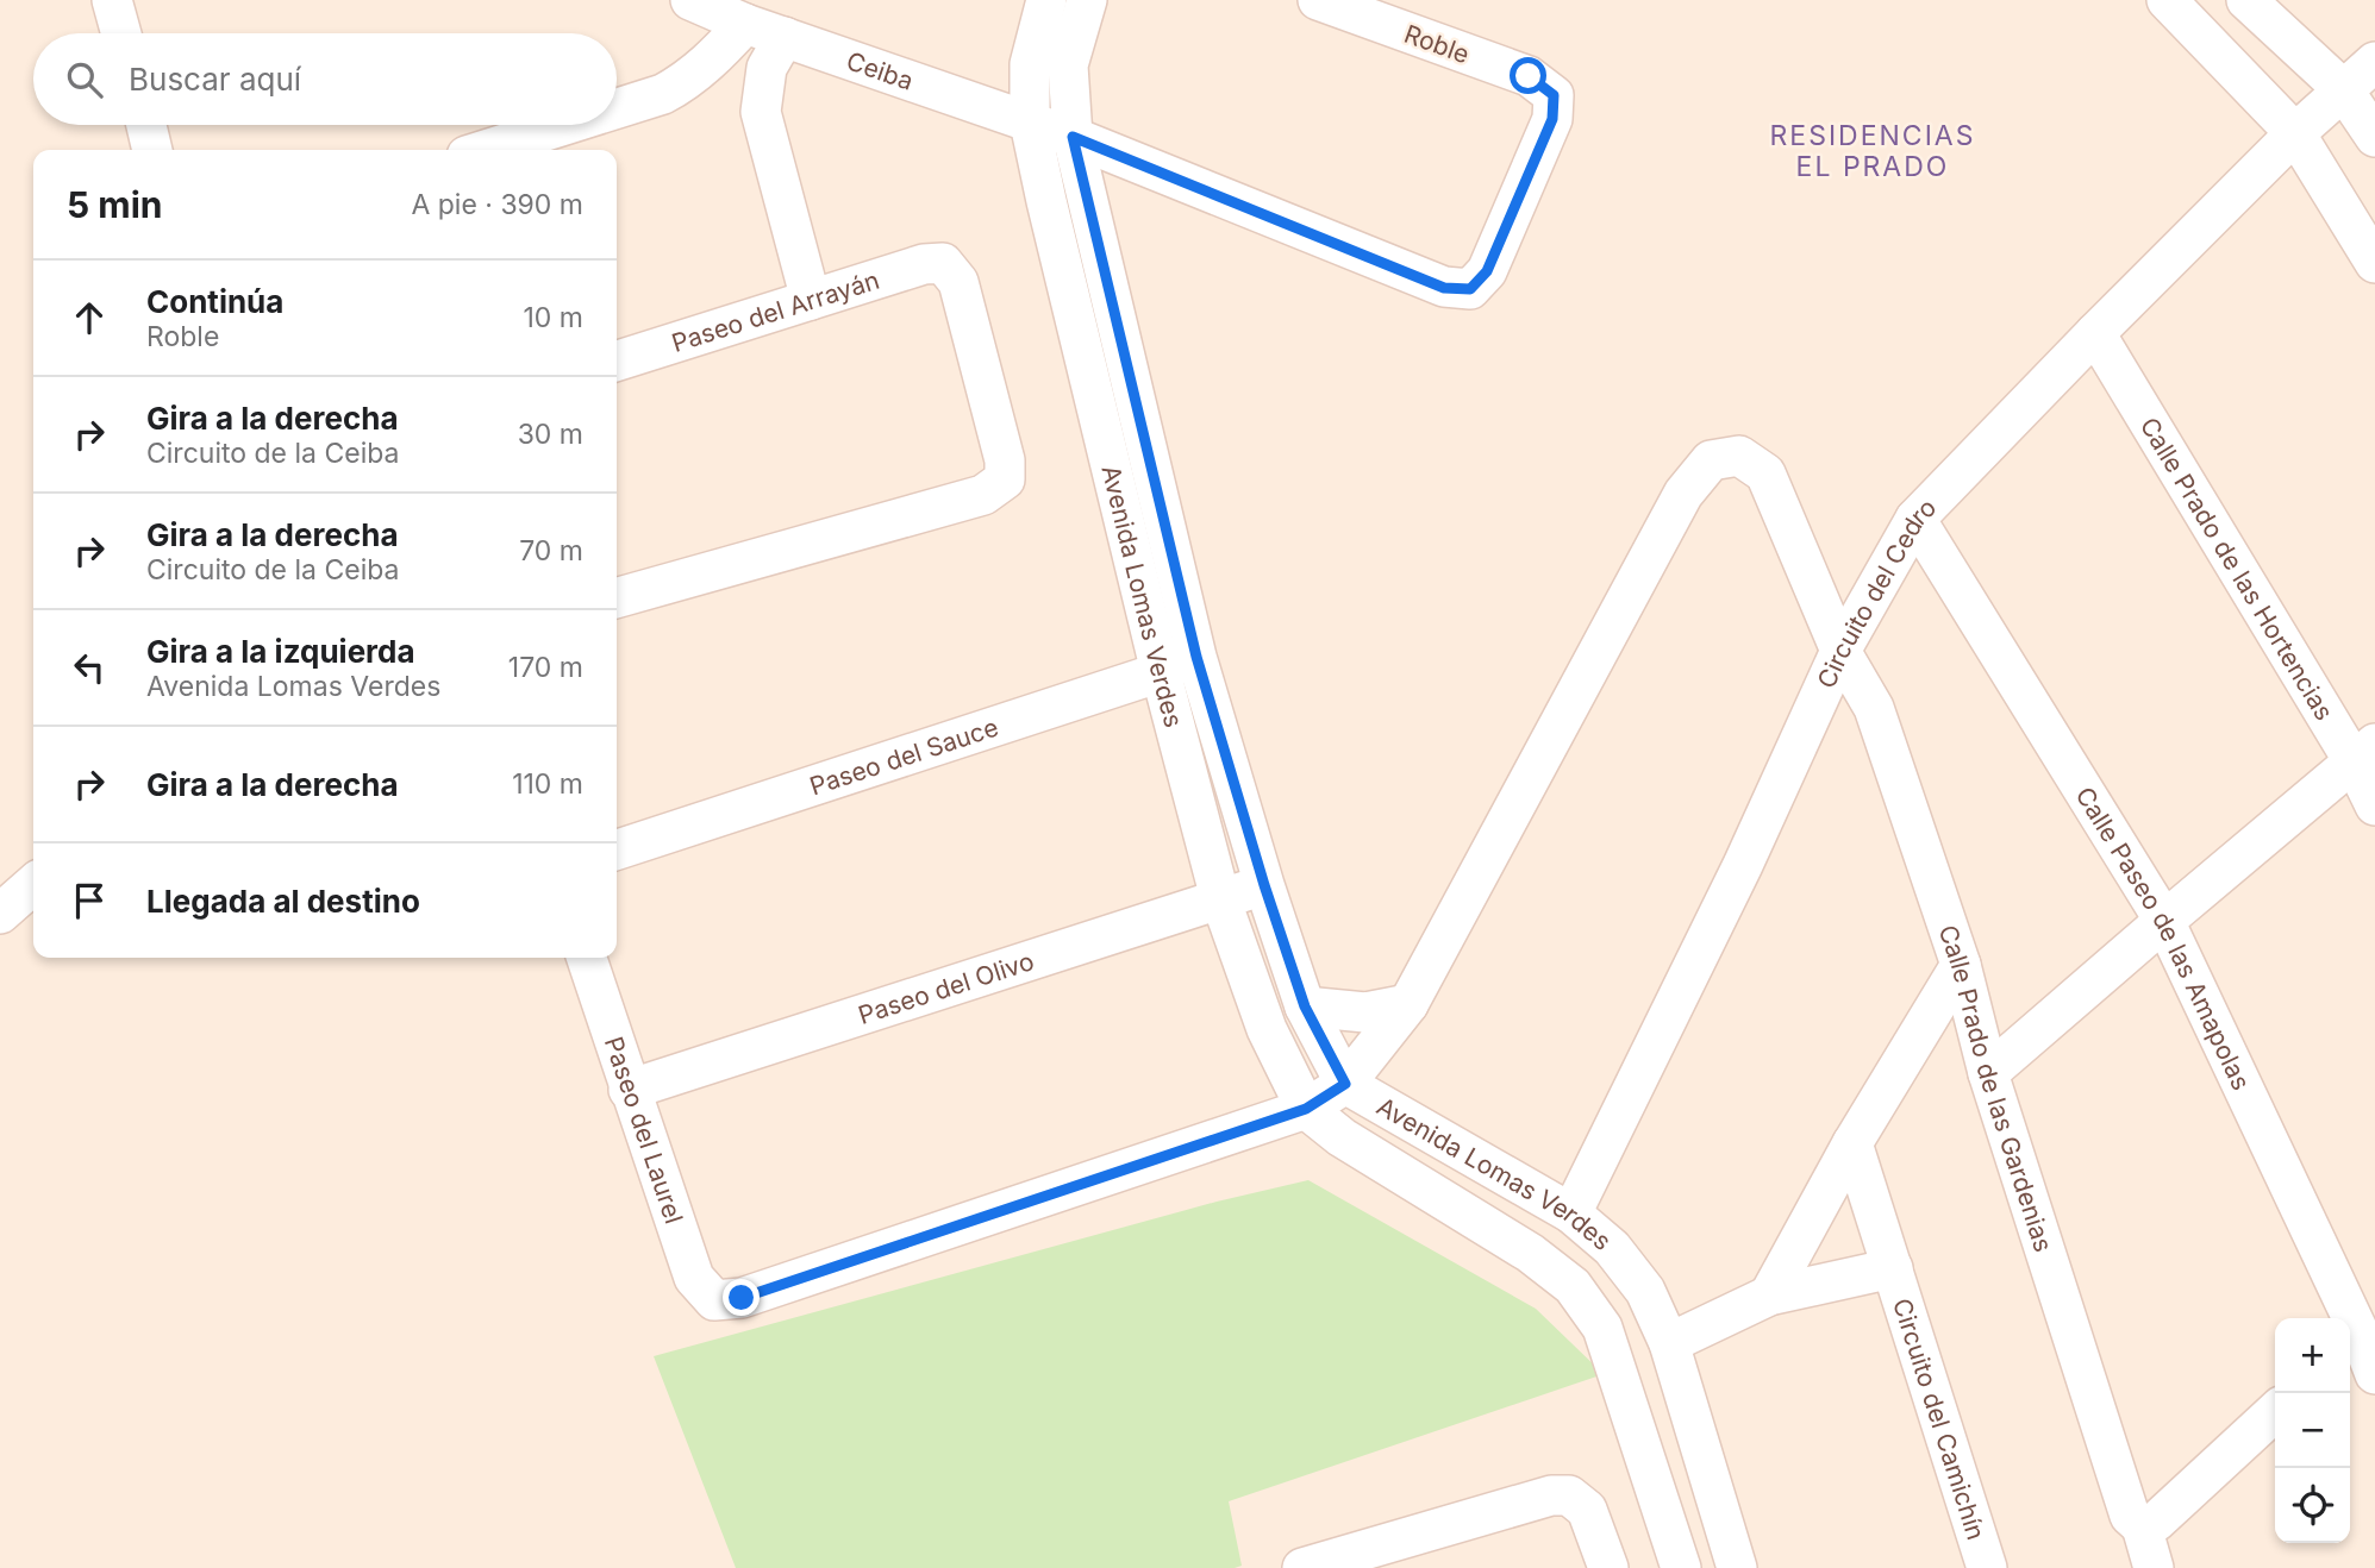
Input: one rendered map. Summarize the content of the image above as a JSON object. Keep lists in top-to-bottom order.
{
  "streets": {
    "street": [
      "Roble",
      "Ceiba",
      "Paseo del Arrayán",
      "Calle Prado de las Hortencias",
      "Avenida Lomas Verdes",
      "Circuito del Cedro",
      "Paseo del Sauce",
      "Calle Paseo de las Amapolas",
      "Paseo del Olivo",
      "Calle Prado de las Gardenias",
      "Paseo del Laurel",
      "Circuito del Camichín"
    ]
  },
  "crossings": [
    ["Roble", "Ceiba"],
    ["Ceiba", "Avenida Lomas Verdes"],
    ["Calle Prado de las Hortencias", "Circuito del Cedro"],
    ["Avenida Lomas Verdes", "Circuito del Cedro"],
    ["Avenida Lomas Verdes", "Paseo del Sauce"],
    ["Avenida Lomas Verdes", "Paseo del Olivo"],
    ["Avenida Lomas Verdes", "Paseo del Laurel"],
    ["Avenida Lomas Verdes", "Circuito del Camichín"],
    ["Circuito del Cedro", "Calle Paseo de las Amapolas"],
    ["Circuito del Cedro", "Calle Prado de las Gardenias"],
    ["Paseo del Olivo", "Paseo del Laurel"]
  ],
  "districts": ["RESIDENCIAS EL PRADO"],
  "page": {
    "search": "Buscar aquí",
    "heading": ["5 min", "A pie · 390 m"],
    "list": [
      ["Continúa", "Roble", "10 m"],
      ["Gira a la derecha", "Circuito de la Ceiba", "30 m"],
      ["Gira a la derecha", "Circuito de la Ceiba", "70 m"],
      ["Gira a la izquierda", "Avenida Lomas Verdes", "170 m"],
      ["Gira a la derecha", "110 m"],
      "Llegada al destino"
    ],
    "map_buttons": ["+", "−"]
  }
}
